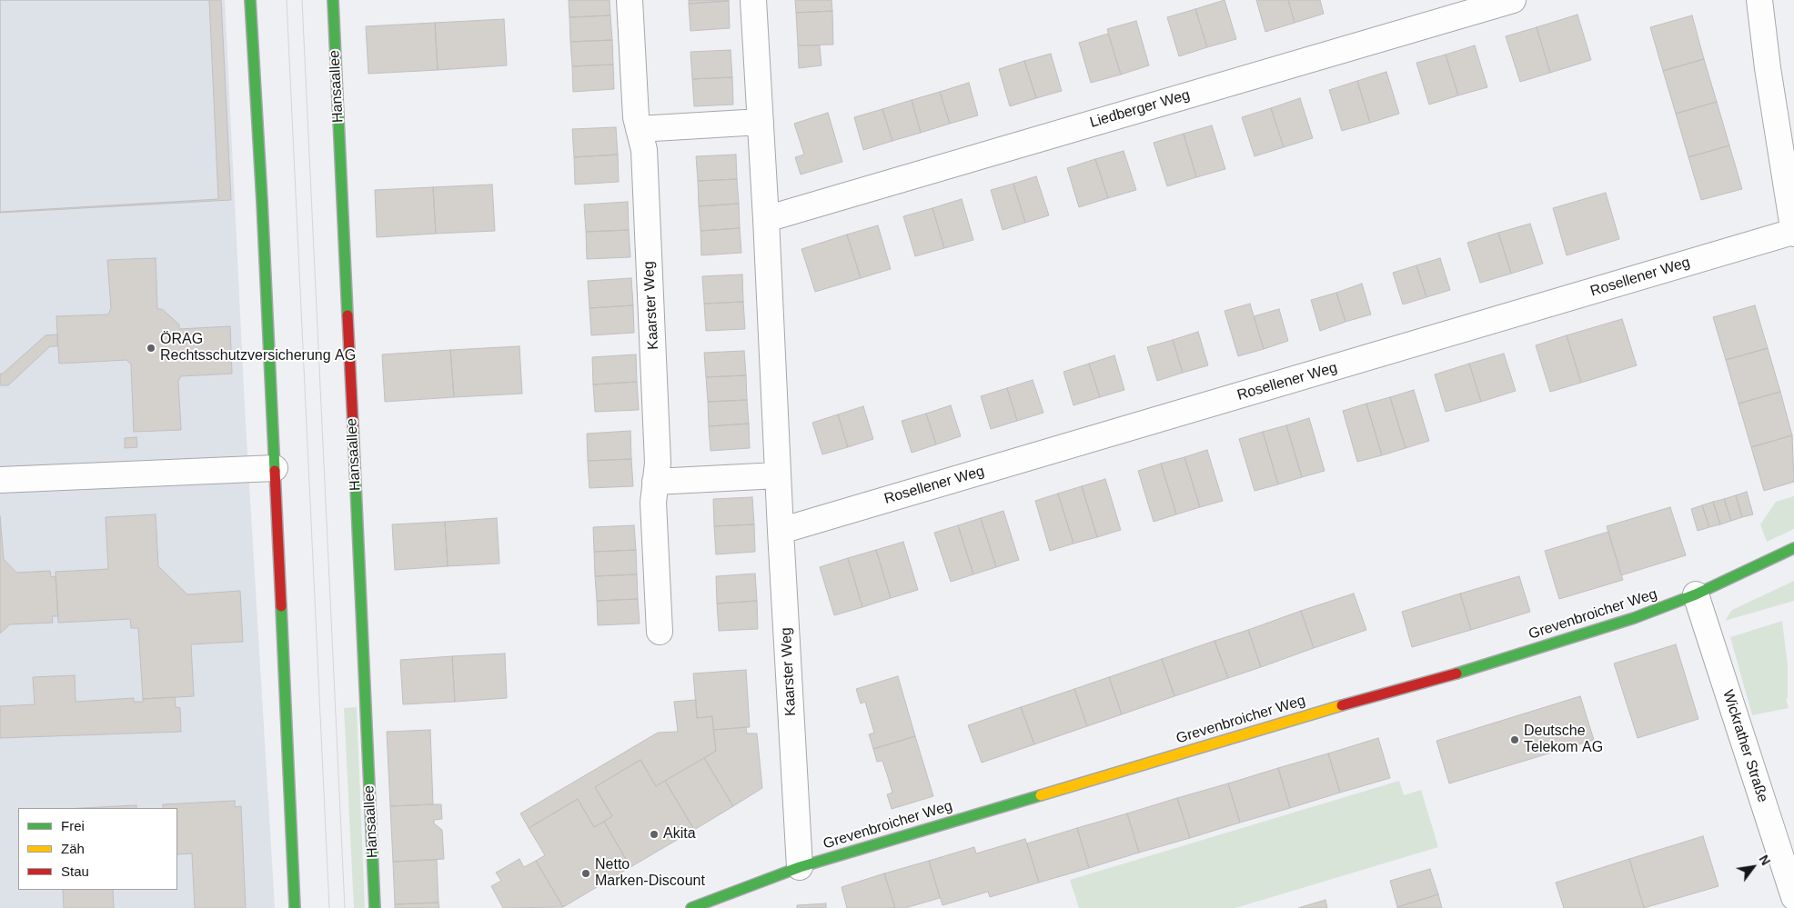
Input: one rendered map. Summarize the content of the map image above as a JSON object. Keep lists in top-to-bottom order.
{
  "streets": {
    "street": [
      "Hansaallee",
      "Liedberger Weg",
      "Rosellener Weg",
      "Kaarster Weg",
      "Grevenbroicher Weg",
      "Wickrather Straße"
    ]
  },
  "crossings": [
    ["Liedberger Weg", "Kaarster Weg"],
    ["Rosellener Weg", "Kaarster Weg"],
    ["Kaarster Weg", "Grevenbroicher Weg"],
    ["Grevenbroicher Weg", "Wickrather Straße"]
  ],
  "places": [
    "ÖRAG Rechtsschutzversicherung AG",
    "Deutsche Telekom AG",
    "Akita",
    "Netto Marken-Discount"
  ],
  "legend": ["Frei", "Zäh", "Stau"],
  "north": "top right"
}
